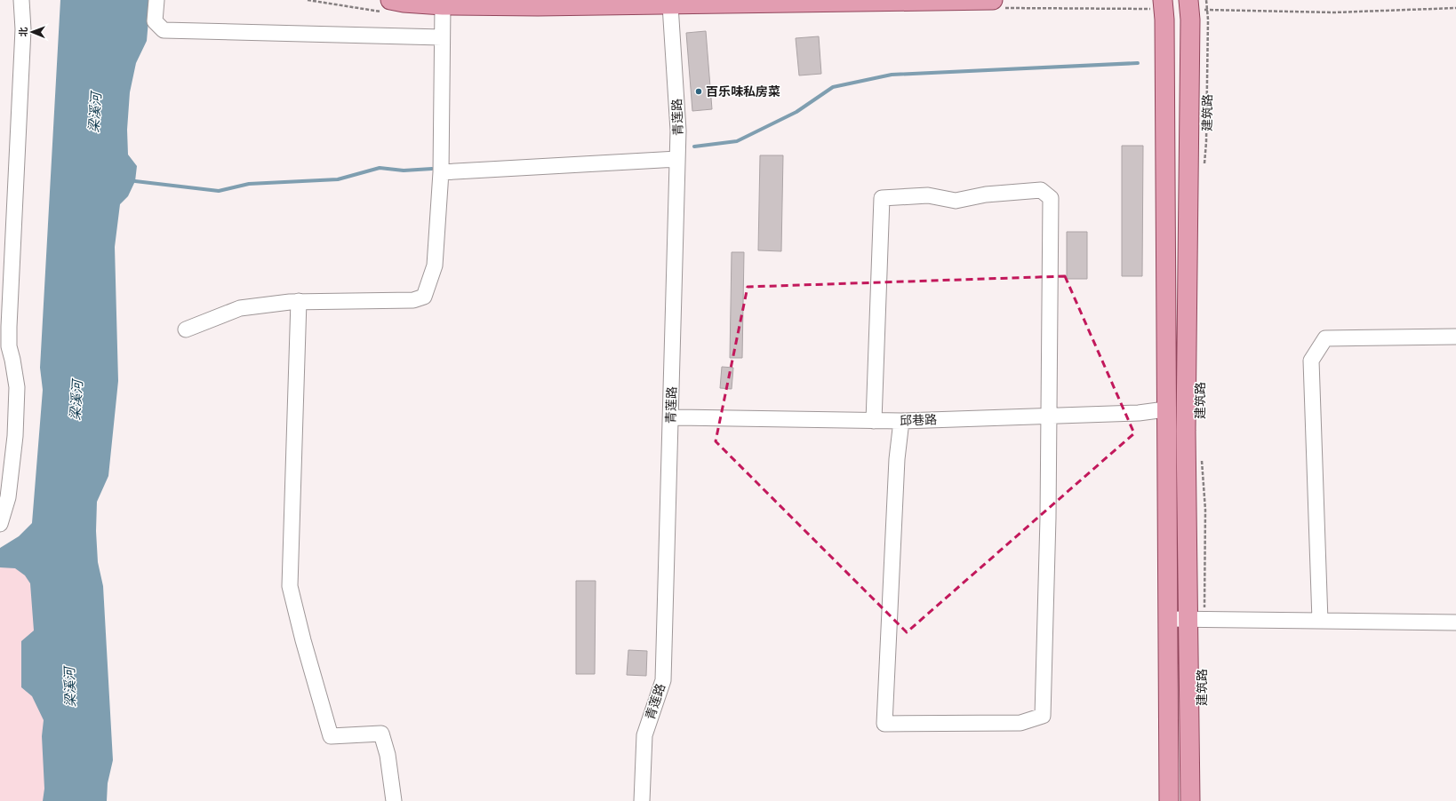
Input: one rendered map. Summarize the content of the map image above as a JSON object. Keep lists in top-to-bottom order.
{
  "streets": {
    "main road": ["建筑路"],
    "street": ["青莲路", "邱巷路"]
  },
  "crossings": [
    ["青莲路", "邱巷路"]
  ],
  "water": ["梁溪河"],
  "places": ["百乐味私房菜"],
  "north": "left"
}
